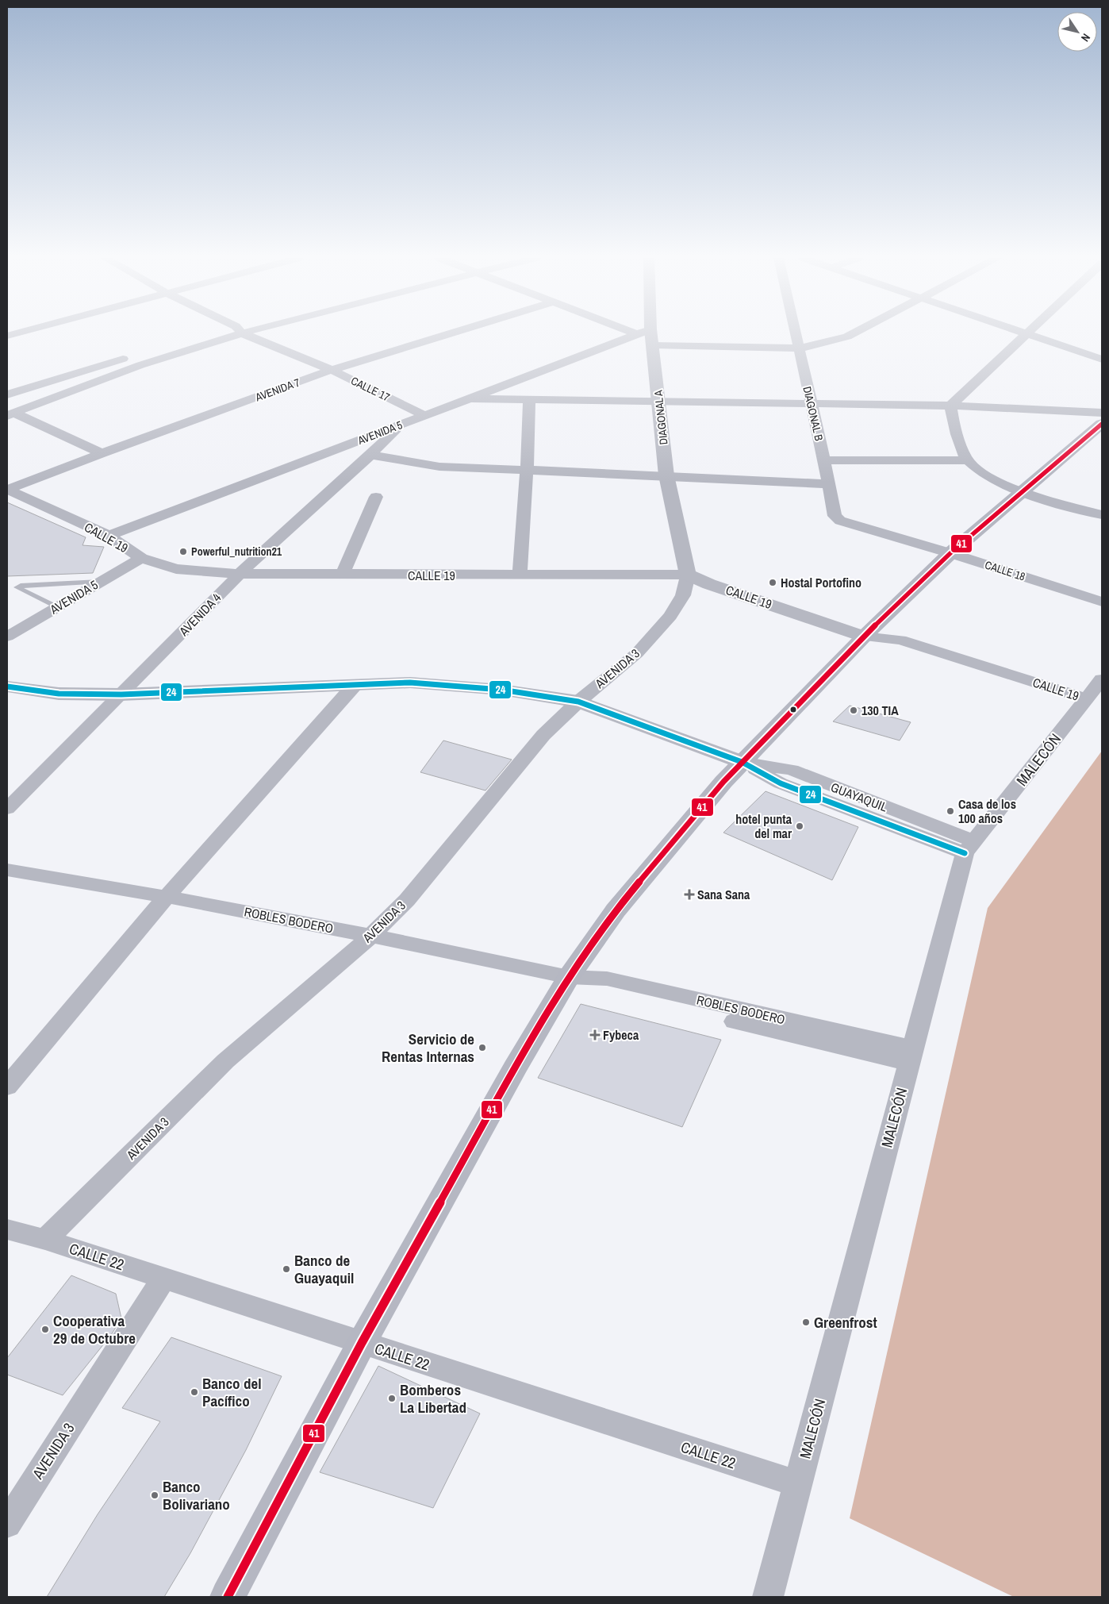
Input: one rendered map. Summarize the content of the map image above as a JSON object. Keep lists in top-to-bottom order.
{
  "streets": {
    "street": [
      "CALLE 17",
      "AVENIDA 7",
      "DIAGONAL B",
      "DIAGONAL A",
      "AVENIDA 5",
      "CALLE 19",
      "CALLE 18",
      "AVENIDA 4",
      "AVENIDA 3",
      "MALECÓN",
      "GUAYAQUIL",
      "ROBLES BODERO",
      "CALLE 22"
    ]
  },
  "crossings": [
    ["CALLE 17", "AVENIDA 7"],
    ["CALLE 17", "AVENIDA 5"],
    ["AVENIDA 7", "CALLE 19"],
    ["DIAGONAL B", "CALLE 18"],
    ["DIAGONAL A", "CALLE 19"],
    ["DIAGONAL A", "AVENIDA 3"],
    ["AVENIDA 5", "CALLE 19"],
    ["AVENIDA 5", "AVENIDA 4"],
    ["CALLE 19", "AVENIDA 4"],
    ["CALLE 19", "AVENIDA 3"],
    ["CALLE 19", "MALECÓN"],
    ["AVENIDA 4", "GUAYAQUIL"],
    ["AVENIDA 3", "GUAYAQUIL"],
    ["AVENIDA 3", "ROBLES BODERO"],
    ["AVENIDA 3", "CALLE 22"],
    ["MALECÓN", "GUAYAQUIL"],
    ["MALECÓN", "ROBLES BODERO"],
    ["MALECÓN", "CALLE 22"]
  ],
  "places": {
    "other": [
      "Powerful_nutrition21",
      "Hostal Portofino",
      "130 TIA",
      "Casa de los 100 años",
      "hotel punta del mar",
      "Servicio de Rentas Internas",
      "Banco de Guayaquil",
      "Greenfrost",
      "Cooperativa 29 de Octubre",
      "Banco del Pacífico",
      "Bomberos La Libertad",
      "Banco Bolivariano"
    ],
    "health": ["Sana Sana", "Fybeca"]
  },
  "lines": ["transit line 41", "transit line 24"],
  "north": "bottom right"
}
